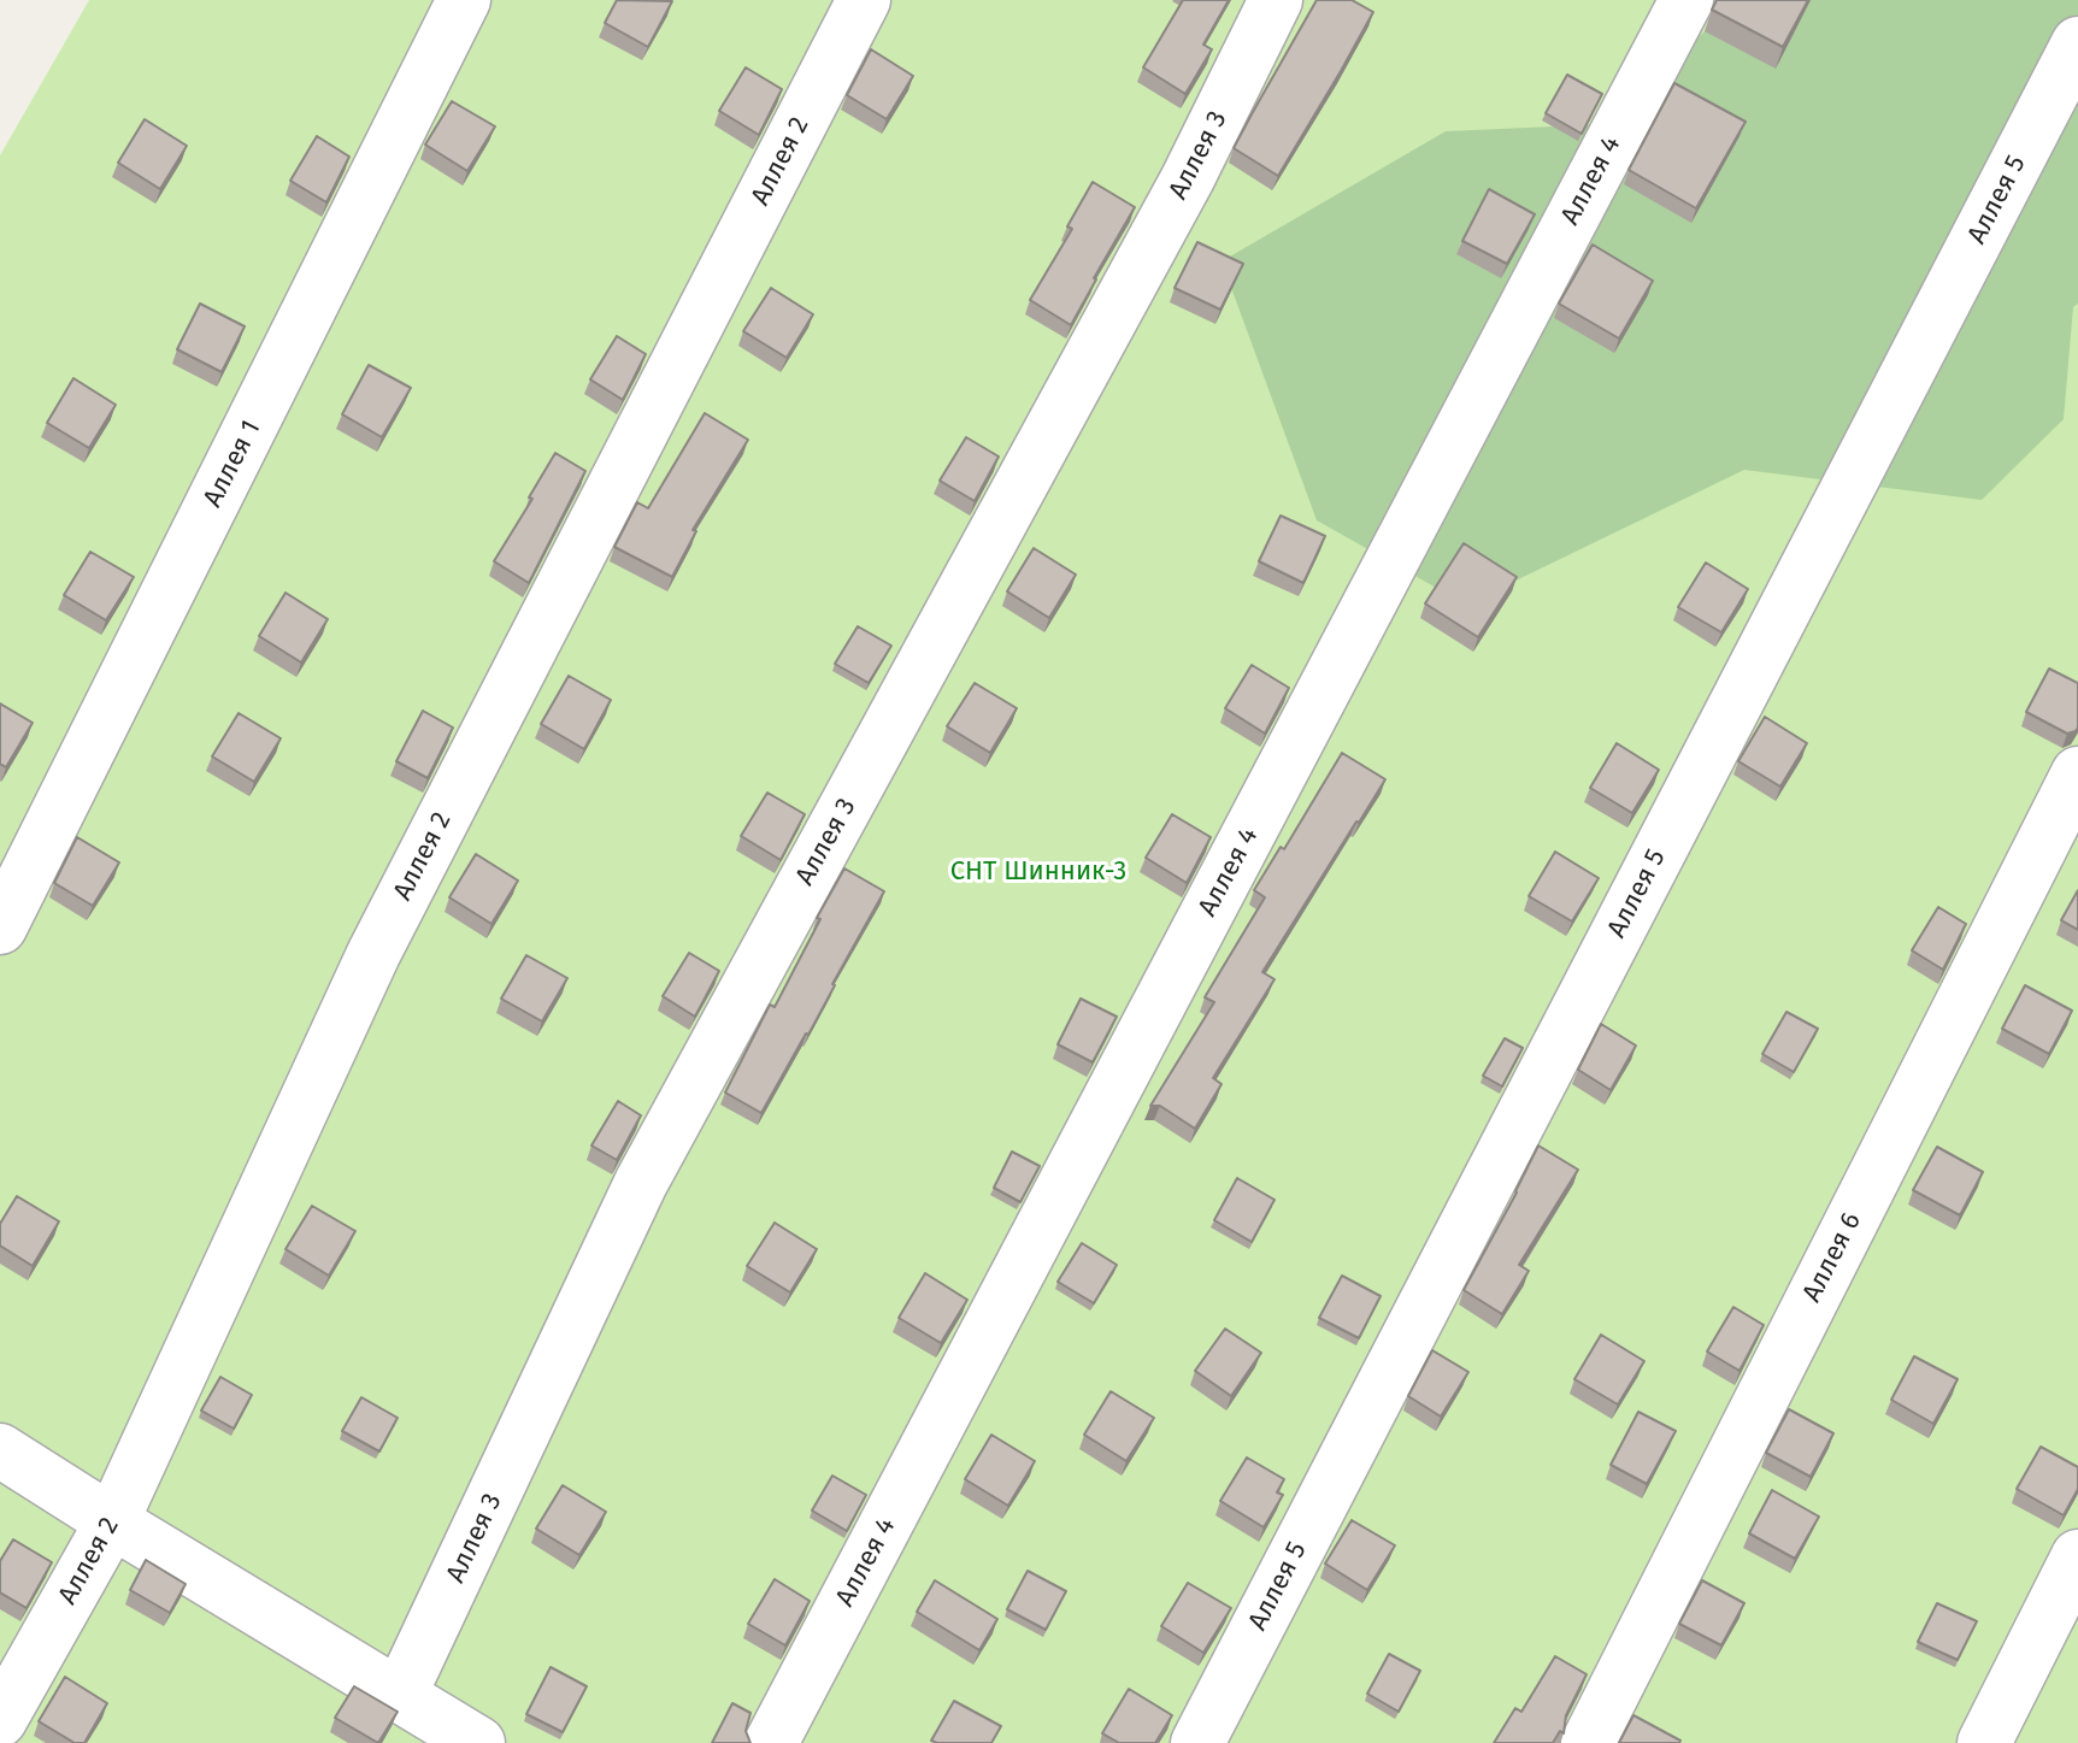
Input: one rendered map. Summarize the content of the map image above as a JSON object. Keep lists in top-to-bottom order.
{
  "streets": {
    "lane": [
      "Аллея 3",
      "Аллея 2",
      "Аллея 4",
      "Аллея 5",
      "Аллея 1",
      "Аллея 6"
    ]
  },
  "parks": ["СНТ Шинник-3"]
}
